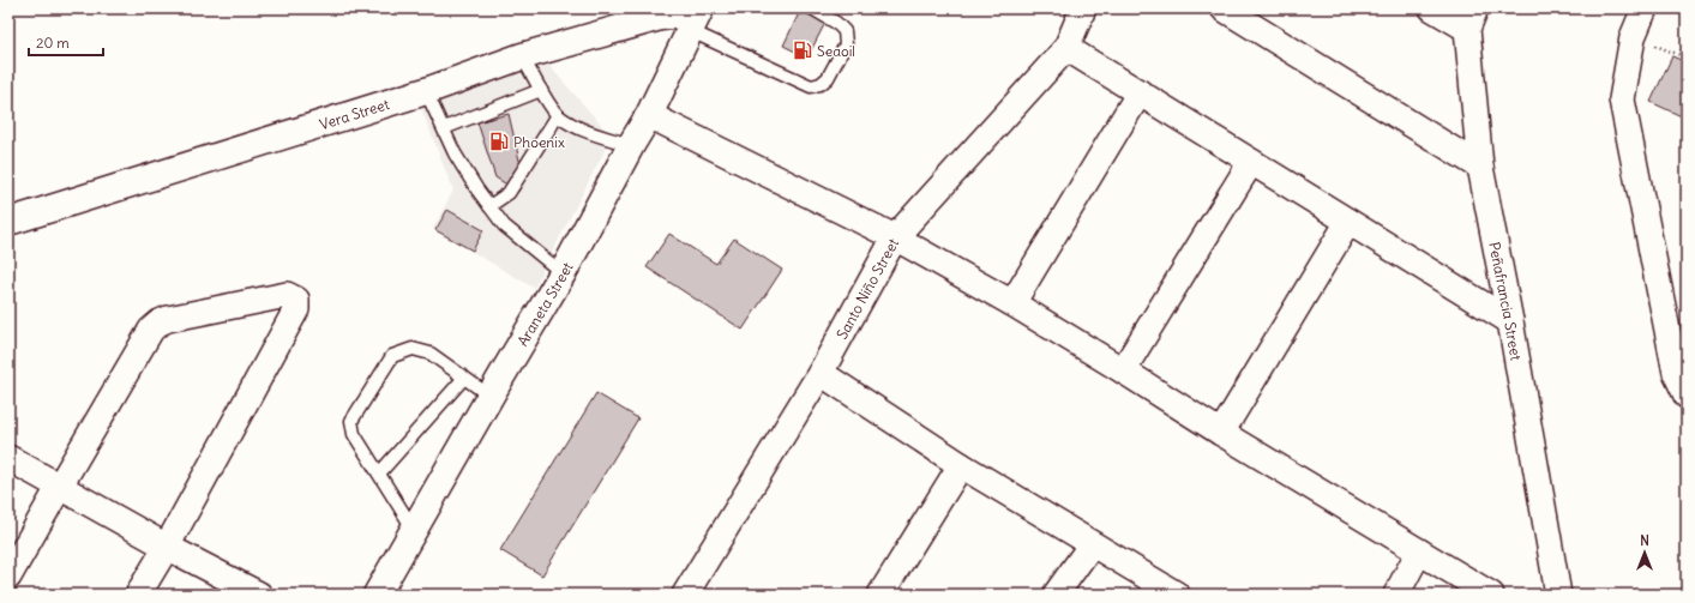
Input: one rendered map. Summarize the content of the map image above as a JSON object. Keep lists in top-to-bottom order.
{
  "streets": {
    "main road": ["Vera Street", "Araneta Street"],
    "street": ["Santo Niño Street", "Peñafrancia Street"]
  },
  "crossings": [
    ["Vera Street", "Araneta Street"]
  ],
  "places": {
    "fuel station": ["Seaoil", "Phoenix"]
  },
  "scale_bar": "20 m",
  "north": "top"
}
